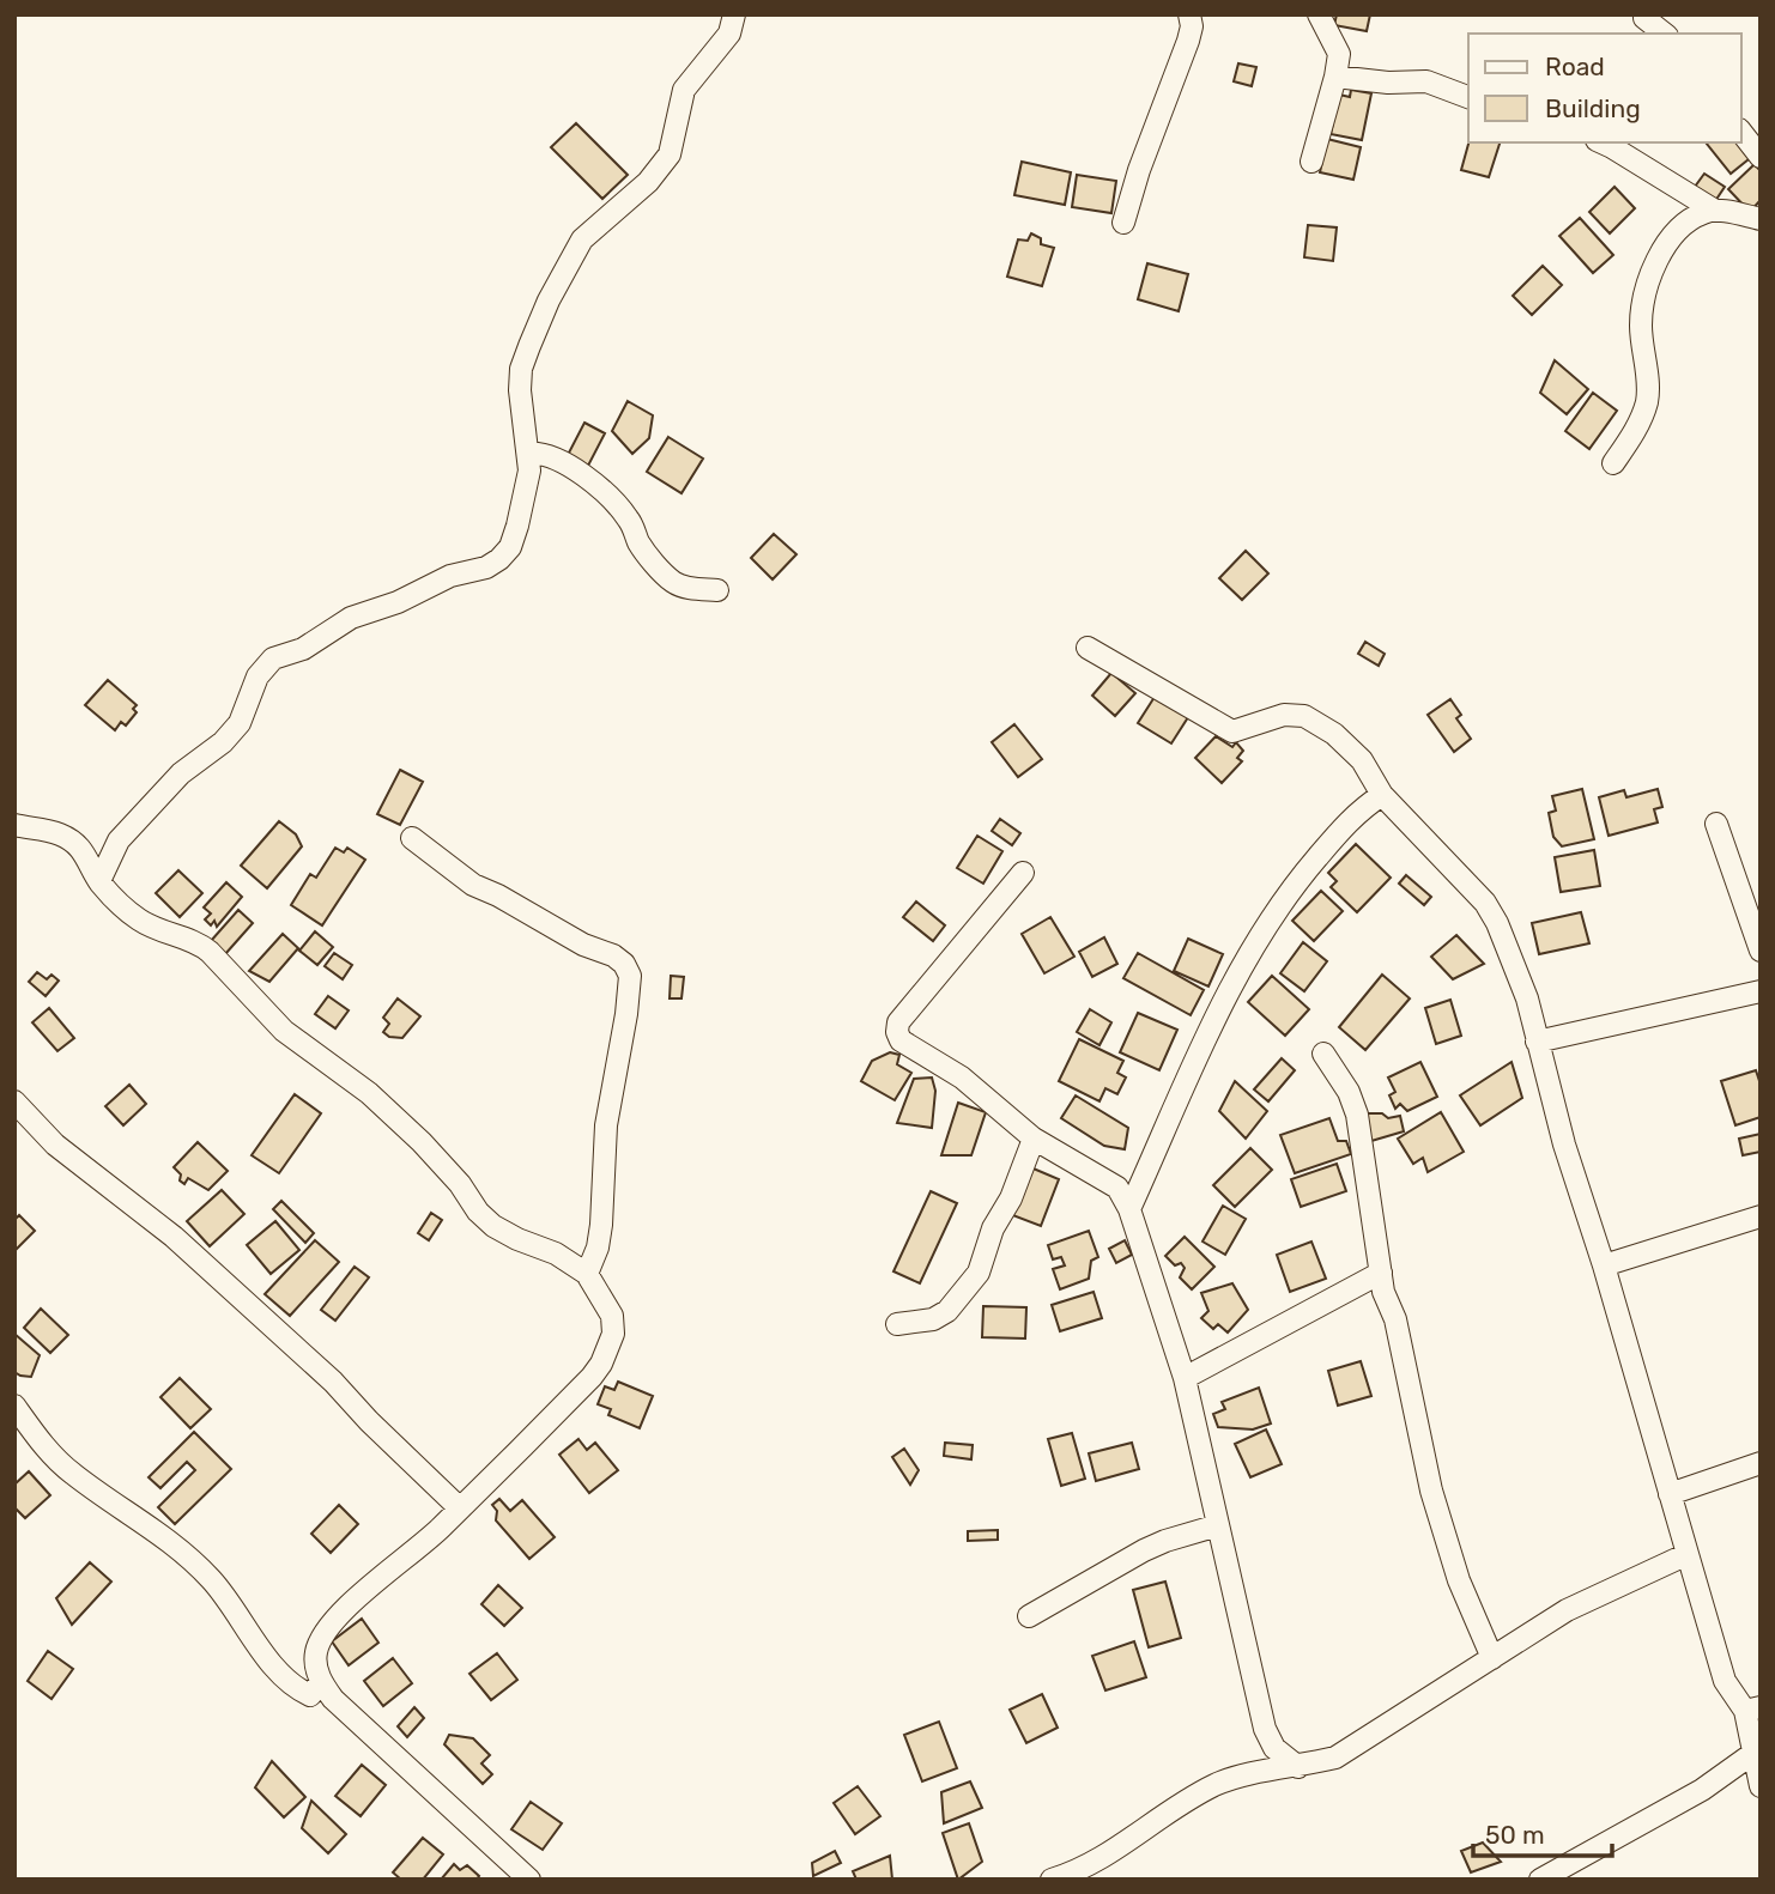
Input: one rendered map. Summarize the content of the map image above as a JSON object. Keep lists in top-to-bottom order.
{
  "legend": ["Road", "Building"],
  "scale_bar": "50 m"
}
